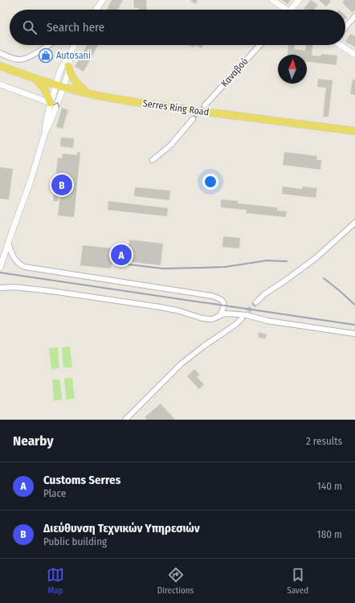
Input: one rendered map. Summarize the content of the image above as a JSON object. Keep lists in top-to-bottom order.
{
  "streets": {
    "main road": ["Serres Ring Road"],
    "street": ["Καναβού"]
  },
  "places": {
    "shop": ["Autosani"]
  },
  "north": "top",
  "page": {
    "search": "Search here",
    "pins": ["B", "A"],
    "heading": ["Nearby", "2 results"],
    "list": [
      {
        "mark": "A",
        "name": "Customs Serres",
        "note": "Place",
        "value": "140 m"
      },
      {
        "mark": "B",
        "name": "Διεύθυνση Τεχνικών Υπηρεσιών",
        "note": "Public building",
        "value": "180 m"
      }
    ],
    "nav": ["Map", "Directions", "Saved"]
  }
}
